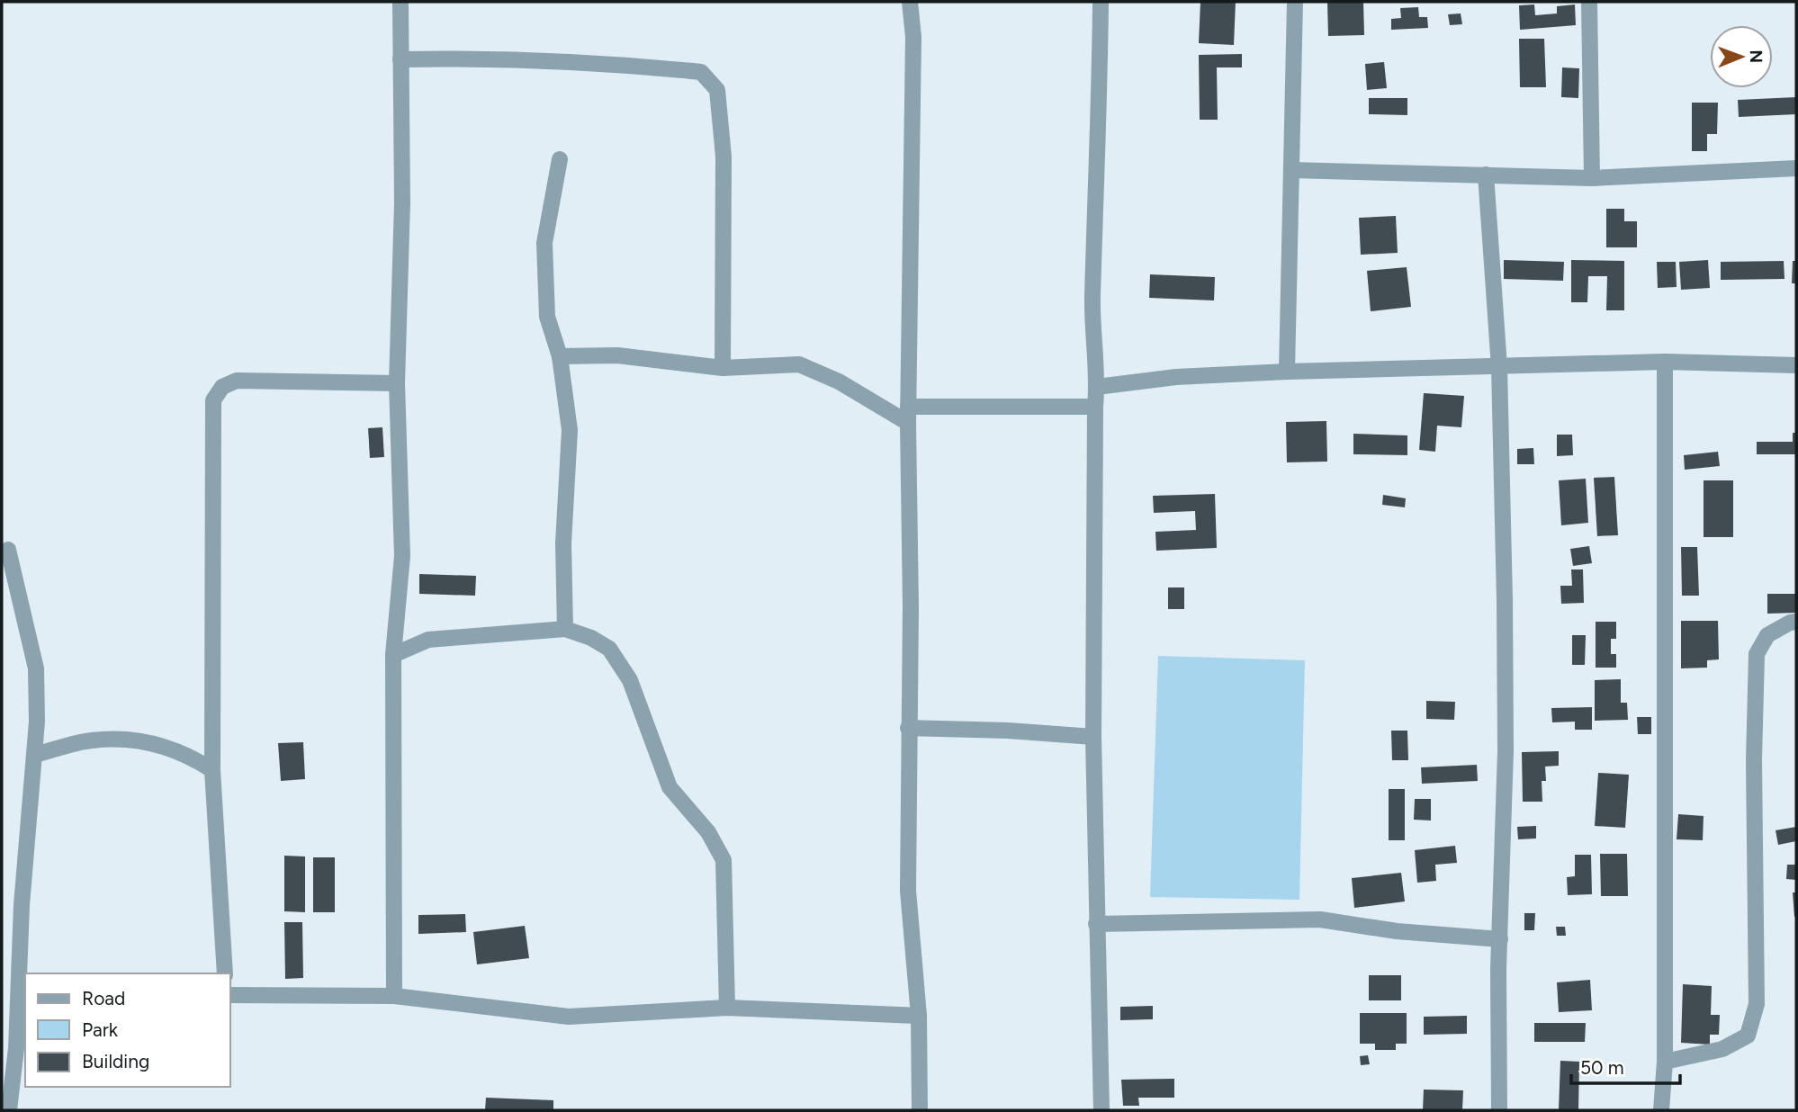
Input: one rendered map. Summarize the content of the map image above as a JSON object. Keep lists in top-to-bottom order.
{
  "legend": ["Road", "Park", "Building"],
  "scale_bar": "50 m",
  "north": "right"
}
